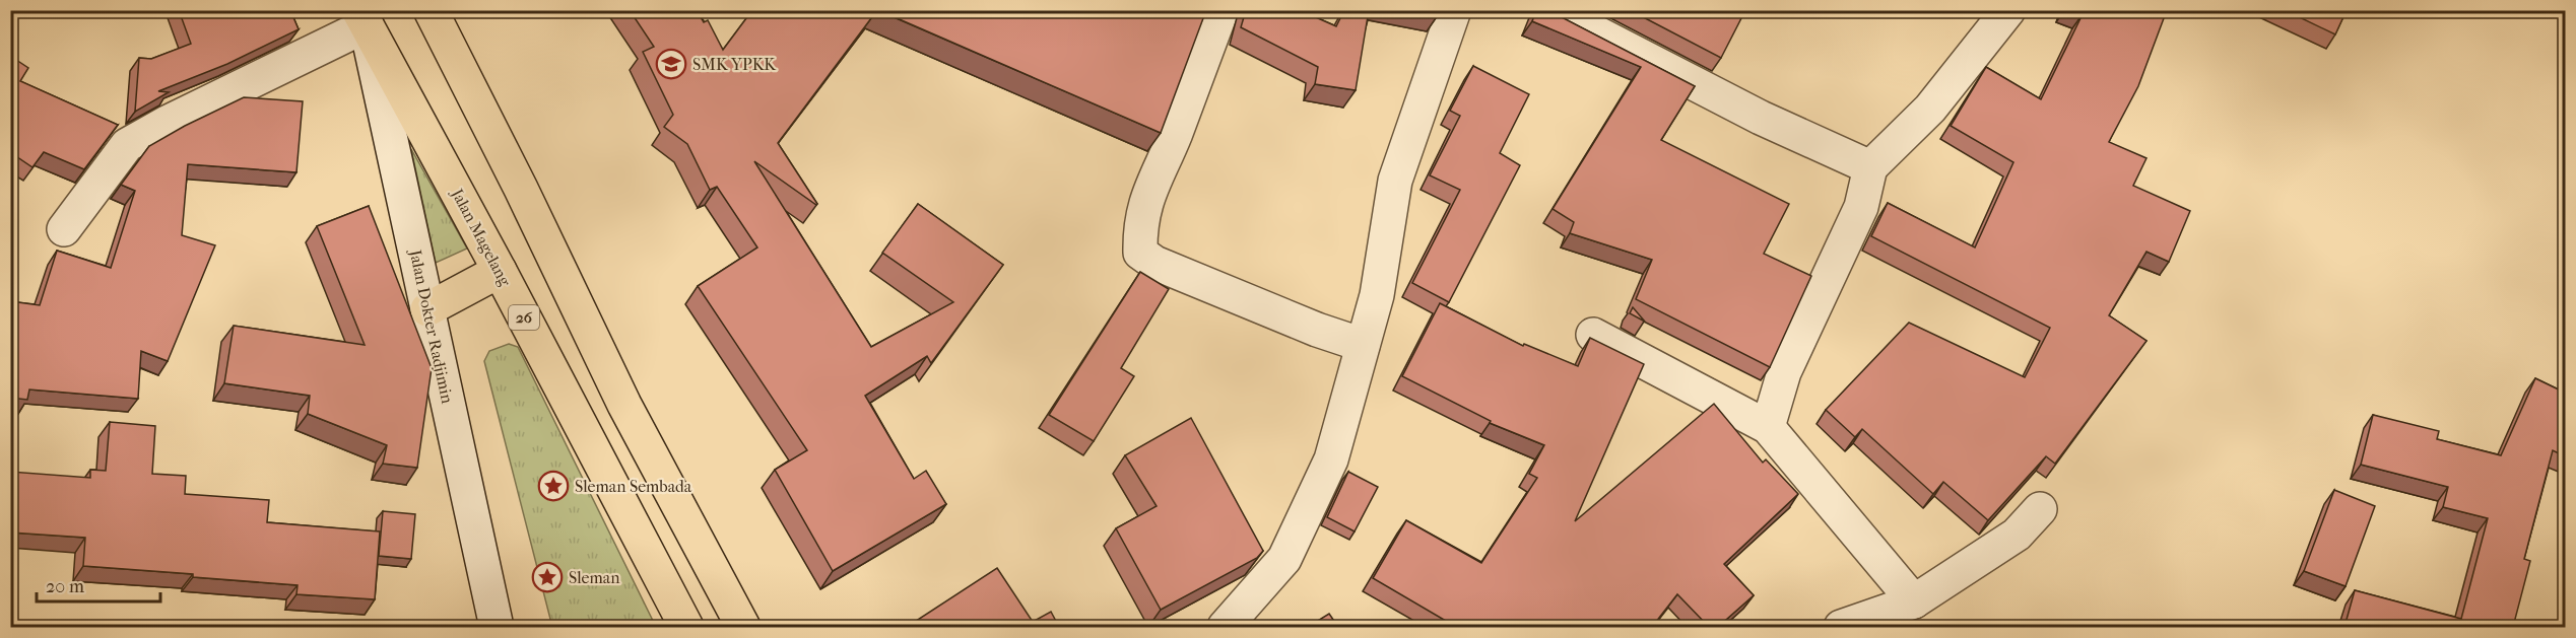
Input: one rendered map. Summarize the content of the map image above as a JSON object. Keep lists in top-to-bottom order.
{
  "streets": {
    "highway": ["Jalan Magelang", "26"],
    "street": ["Jalan Dokter Radjimin"]
  },
  "crossings": [
    ["Jalan Magelang", "Jalan Dokter Radjimin"]
  ],
  "places": {
    "school or university": ["SMK YPKK"],
    "place": ["Sleman Sembada", "Sleman"]
  },
  "scale_bar": "20 m"
}
